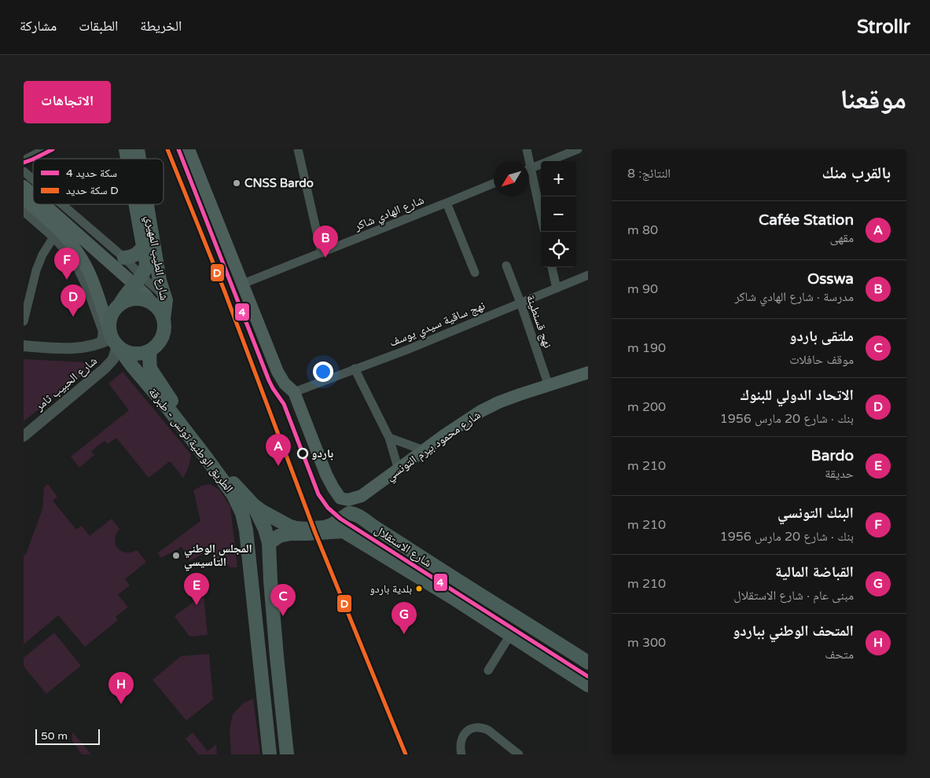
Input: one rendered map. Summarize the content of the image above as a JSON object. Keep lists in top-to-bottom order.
{
  "streets": {
    "main road": [
      "شارع الطيب المهيري",
      "الطريق الوطنية تونس - طبرقة",
      "شارع محمود بيرم التونسي",
      "شارع الاستقلال"
    ],
    "street": [
      "شارع الهادي شاكر",
      "نهج قسنطينة",
      "نهج ساقية سيدي يوسف",
      "شارع الحبيب ثامر"
    ]
  },
  "crossings": [
    ["شارع الطيب المهيري", "شارع الحبيب ثامر"],
    ["شارع الطيب المهيري", "الطريق الوطنية تونس - طبرقة"],
    ["نهج قسنطينة", "نهج ساقية سيدي يوسف"],
    ["نهج قسنطينة", "شارع محمود بيرم التونسي"],
    ["نهج ساقية سيدي يوسف", "شارع محمود بيرم التونسي"],
    ["شارع الحبيب ثامر", "الطريق الوطنية تونس - طبرقة"],
    ["الطريق الوطنية تونس - طبرقة", "شارع الاستقلال"]
  ],
  "places": [
    "CNSS Bardo",
    "باردو",
    "المجلس الوطني التأسيسي",
    "بلدية باردو"
  ],
  "lines": ["rail line 4", "rail line D"],
  "legend": ["سكة حديد 4", "سكة حديد D"],
  "scale_bar": "50 m",
  "north": "bottom left",
  "page": {
    "header": "Strollr",
    "nav": ["الخريطة", "الطبقات", "مشاركة"],
    "title": "موقعنا",
    "buttons": "الاتجاهات",
    "heading": ["بالقرب منك", "النتائج: 8"],
    "map_buttons": ["+", "−"],
    "list": [
      {
        "mark": "A",
        "name": "Cafée Station",
        "note": "مقهى",
        "value": "80 m"
      },
      {
        "mark": "B",
        "name": "Osswa",
        "note": "مدرسة · شارع الهادي شاكر",
        "value": "90 m"
      },
      {
        "mark": "C",
        "name": "ملتقى باردو",
        "note": "موقف حافلات",
        "value": "190 m"
      },
      {
        "mark": "D",
        "name": "الاتحاد الدولي للبنوك",
        "note": "بنك · شارع 20 مارس 1956",
        "value": "200 m"
      },
      {
        "mark": "E",
        "name": "Bardo",
        "note": "حديقة",
        "value": "210 m"
      },
      {
        "mark": "F",
        "name": "البنك التونسي",
        "note": "بنك · شارع 20 مارس 1956",
        "value": "210 m"
      },
      {
        "mark": "G",
        "name": "القباضة المالية",
        "note": "مبنى عام · شارع الاستقلال",
        "value": "210 m"
      },
      {
        "mark": "H",
        "name": "المتحف الوطني بباردو",
        "note": "متحف",
        "value": "300 m"
      }
    ],
    "pins": [
      "B",
      "F",
      "D",
      "A",
      "E",
      "C",
      "G",
      "H"
    ],
    "scale": "50 m"
  }
}
